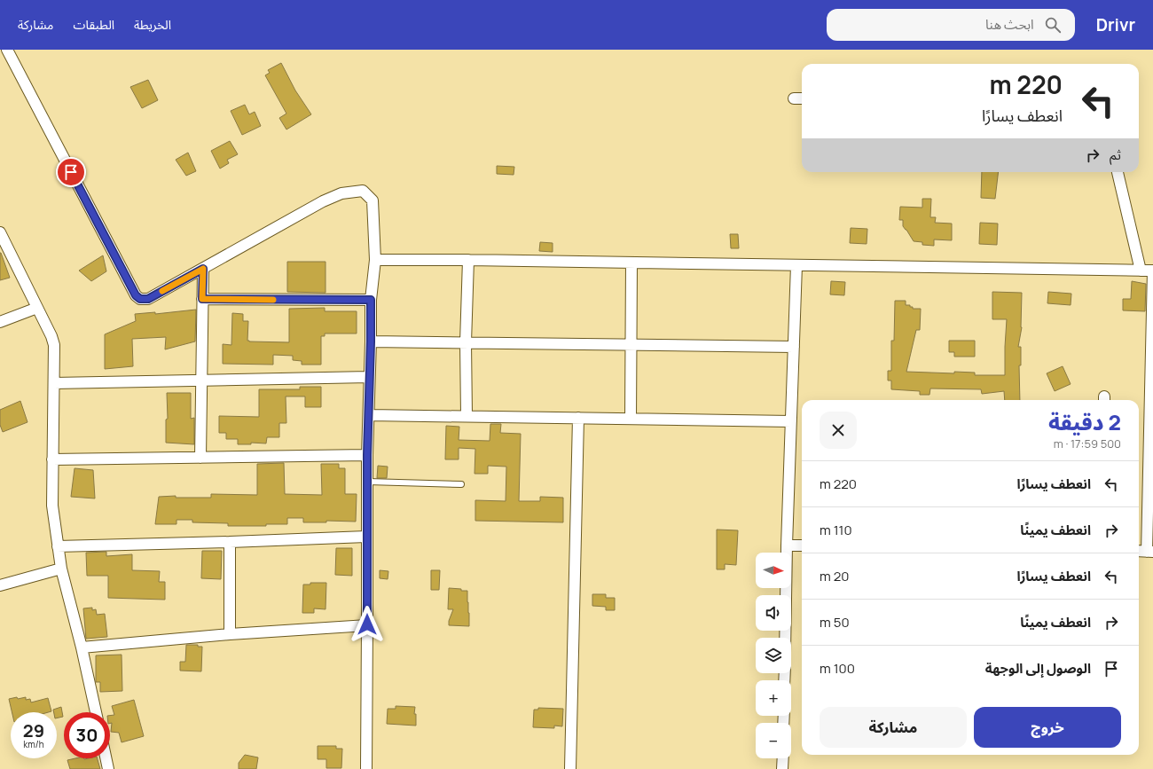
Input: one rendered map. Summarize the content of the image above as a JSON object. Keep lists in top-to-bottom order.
{
  "north": "right",
  "page": {
    "header": "Drivr",
    "search": "ابحث هنا",
    "nav": ["الخريطة", "الطبقات", "مشاركة"],
    "turn": ["220 m", "انعطف يسارًا"],
    "then": "ثم",
    "heading": ["2 دقيقة", "500 m · 17:59"],
    "list": [
      {
        "name": "انعطف يسارًا",
        "value": "220 m"
      },
      {
        "name": "انعطف يمينًا",
        "value": "110 m"
      },
      {
        "name": "انعطف يسارًا",
        "value": "20 m"
      },
      {
        "name": "انعطف يمينًا",
        "value": "50 m"
      },
      {
        "name": "الوصول إلى الوجهة",
        "value": "100 m"
      }
    ],
    "map_buttons": ["+", "−"],
    "buttons": ["خروج", "مشاركة"],
    "speed": "29 km/h",
    "limit": "30"
  }
}
